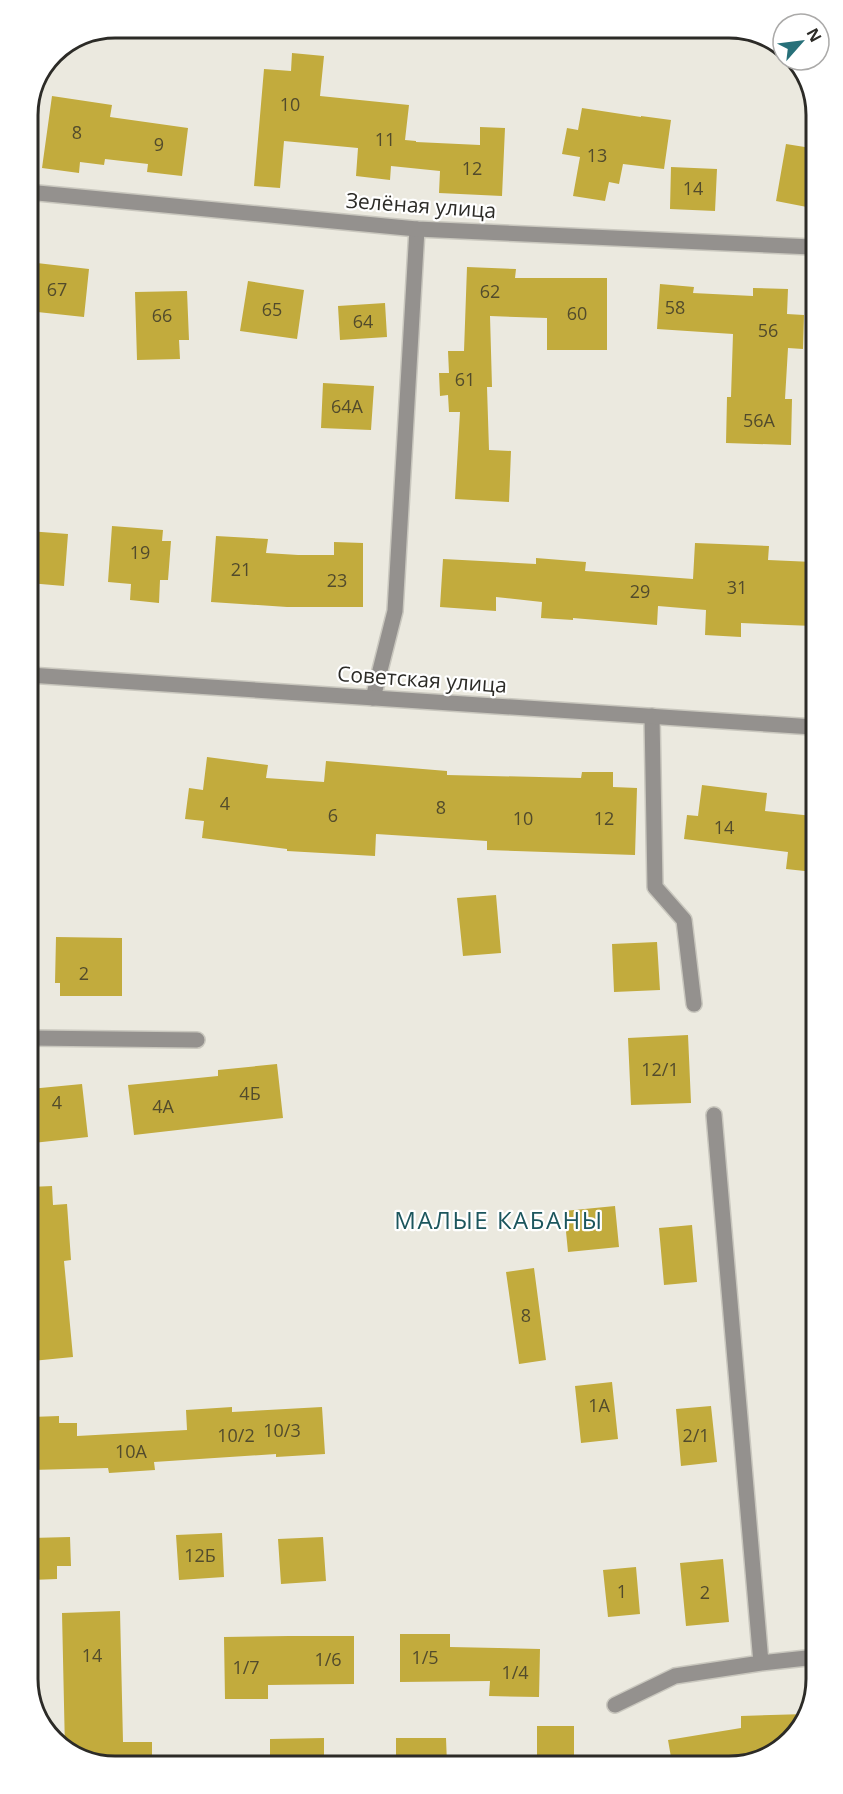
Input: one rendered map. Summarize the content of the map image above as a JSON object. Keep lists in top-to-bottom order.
{
  "streets": {
    "street": ["Зелёная улица", "Советская улица"]
  },
  "districts": ["МАЛЫЕ КАБАНЫ"],
  "house_numbers": [
    "10",
    "8",
    "11",
    "9",
    "13",
    "12",
    "14",
    "67",
    "62",
    "58",
    "65",
    "60",
    "66",
    "64",
    "56",
    "61",
    "64А",
    "56А",
    "19",
    "21",
    "23",
    "31",
    "29",
    "4",
    "8",
    "6",
    "10",
    "12",
    "14",
    "2",
    "12/1",
    "4Б",
    "4",
    "4А",
    "8",
    "1А",
    "10/3",
    "10/2",
    "2/1",
    "10А",
    "12Б",
    "1",
    "2",
    "14",
    "1/5",
    "1/6",
    "1/7",
    "1/4"
  ],
  "north": "top right"
}
